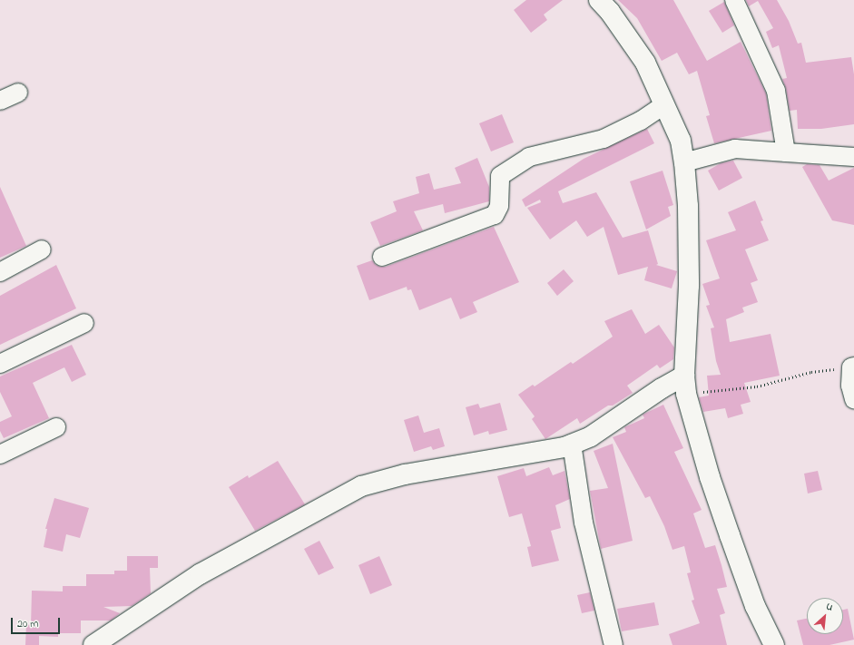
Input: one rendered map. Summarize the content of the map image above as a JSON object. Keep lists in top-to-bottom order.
{
  "scale_bar": "20 m",
  "north": "top right"
}
